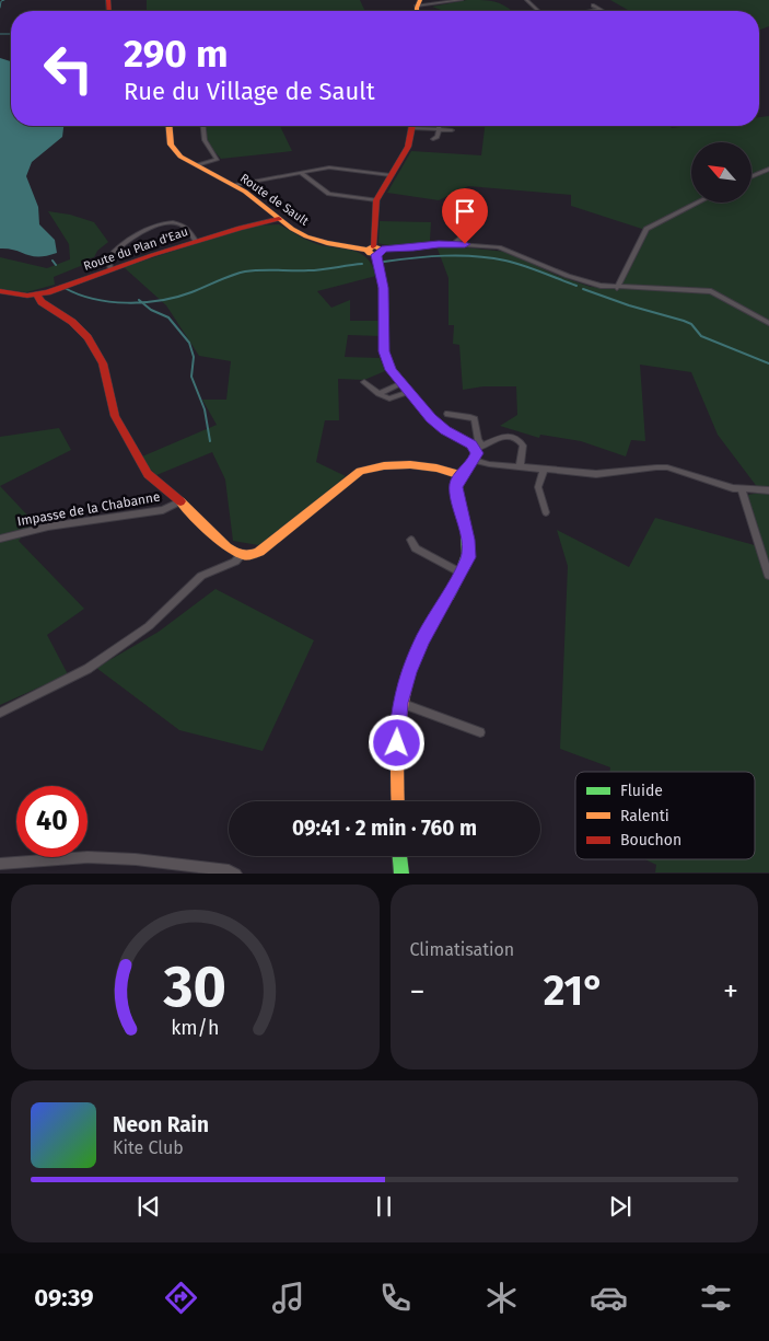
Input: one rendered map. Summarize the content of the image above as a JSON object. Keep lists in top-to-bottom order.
{
  "streets": {
    "street": ["Route de Sault", "Route du Plan d'Eau", "Impasse de la Chabanne"]
  },
  "crossings": [
    ["Route de Sault", "Route du Plan d'Eau"]
  ],
  "legend": ["Fluide", "Ralenti", "Bouchon"],
  "north": "top left",
  "page": {
    "turn": ["290 m", "Rue du Village de Sault"],
    "limit": "40",
    "trip": "09:41 · 2 min · 760 m",
    "tile": "Climatisation",
    "heat": ["−", "21°", "+"],
    "song": ["Neon Rain", "Kite Club"],
    "tabs": "09:39",
    "gauge": ["30", "km/h"]
  }
}
